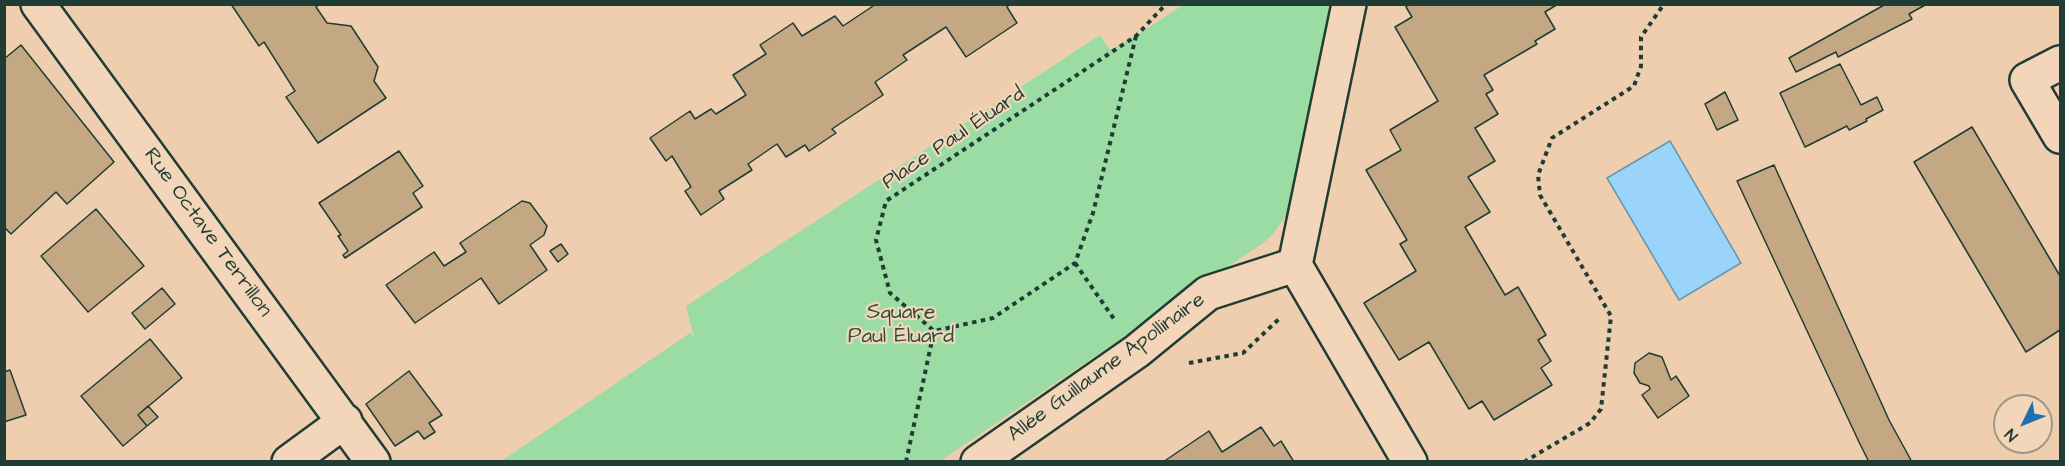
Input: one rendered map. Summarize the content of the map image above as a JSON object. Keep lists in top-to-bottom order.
{
  "streets": {
    "street": ["Rue Octave Terrillon", "Allée Guillaume Apollinaire"],
    "path": ["Place Paul Éluard"]
  },
  "parks": ["Square Paul Éluard"],
  "north": "bottom left"
}
